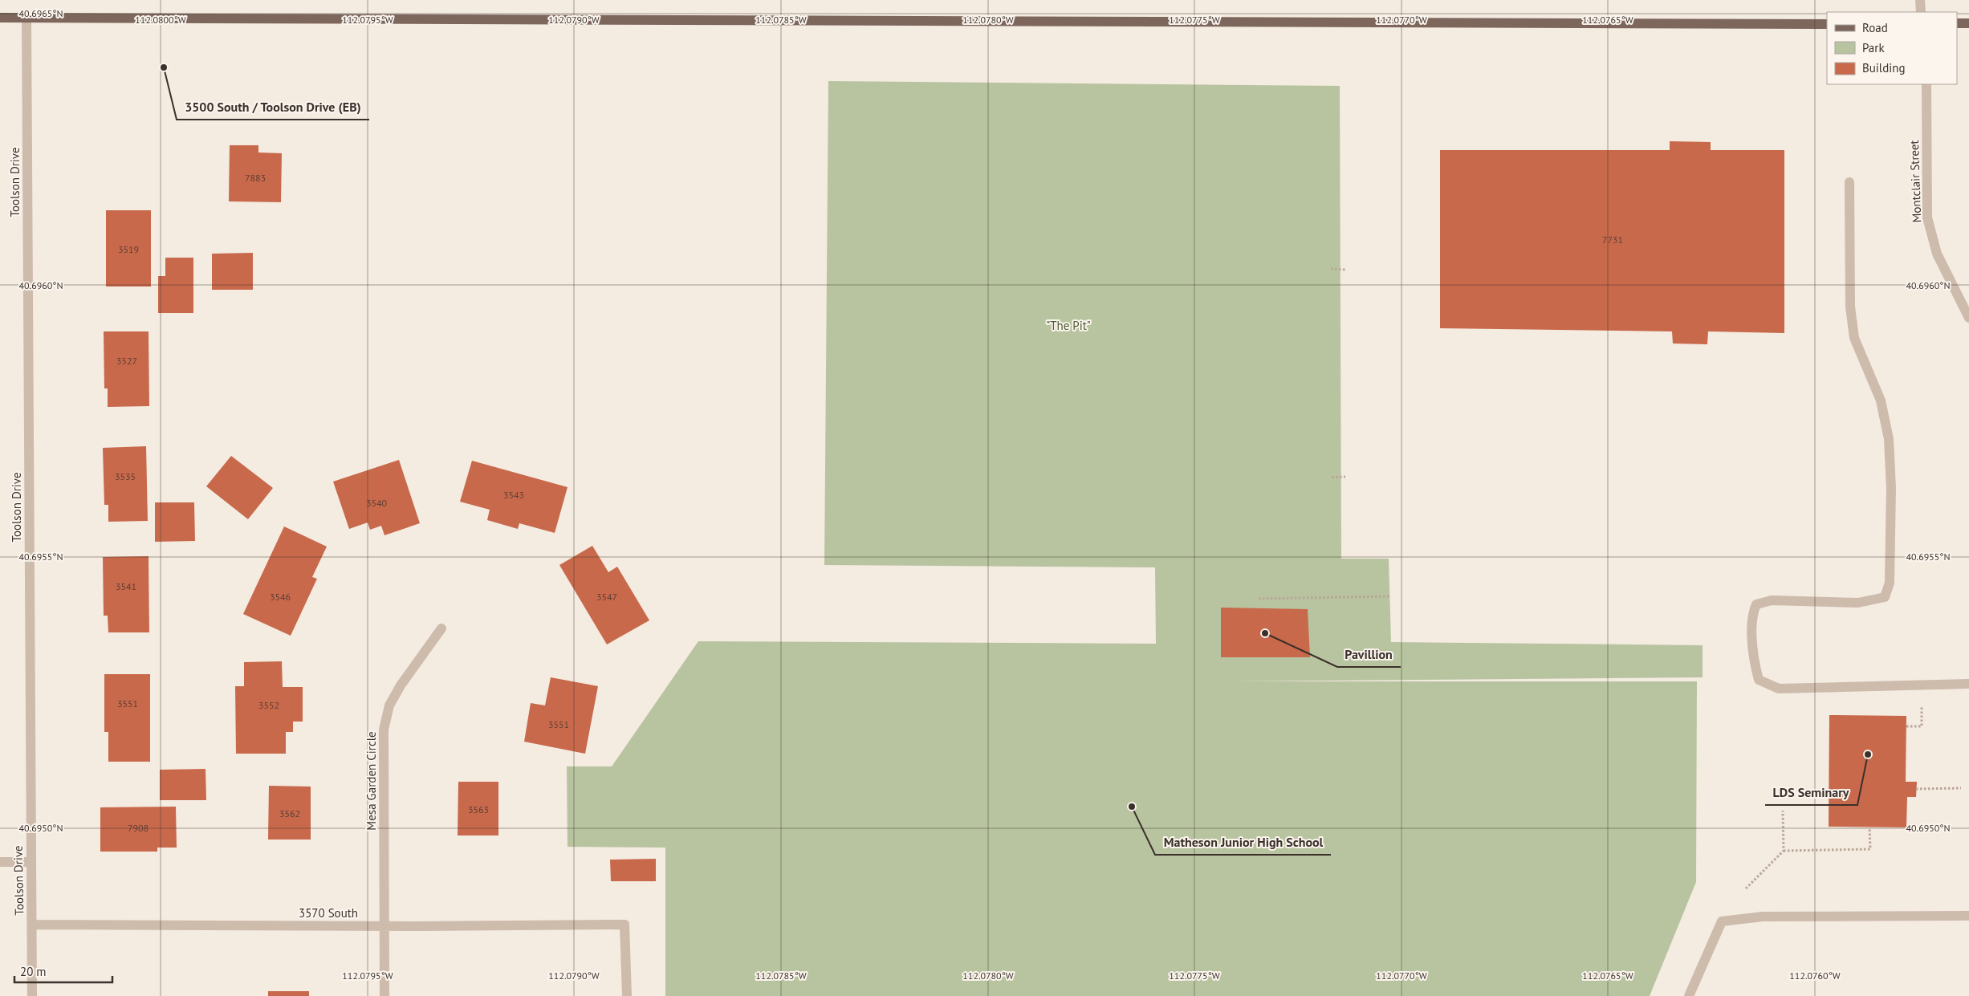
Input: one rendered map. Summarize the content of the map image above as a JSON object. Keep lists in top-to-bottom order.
{
  "streets": {
    "street": [
      "Montclair Street",
      "Toolson Drive",
      "Mesa Garden Circle",
      "3570 South"
    ]
  },
  "crossings": [
    ["Toolson Drive", "3570 South"],
    ["Mesa Garden Circle", "3570 South"]
  ],
  "parks": ["\"The Pit\""],
  "places": [
    "3500 South / Toolson Drive (EB)",
    "Pavillion",
    "LDS Seminary",
    "Matheson Junior High School"
  ],
  "house_numbers": [
    "7883",
    "7731",
    "3519",
    "3527",
    "3535",
    "3543",
    "3540",
    "3541",
    "3546",
    "3547",
    "3551",
    "3552",
    "3551",
    "3563",
    "3562",
    "7908"
  ],
  "legend": ["Road", "Park", "Building"],
  "scale_bar": "20 m",
  "coordinates": [
    "40.6965°N",
    "112.0800°W",
    "112.0795°W",
    "112.0790°W",
    "112.0785°W",
    "112.0780°W",
    "112.0775°W",
    "112.0770°W",
    "112.0765°W",
    "40.6960°N",
    "40.6955°N",
    "40.6950°N",
    "112.0760°W"
  ]
}
